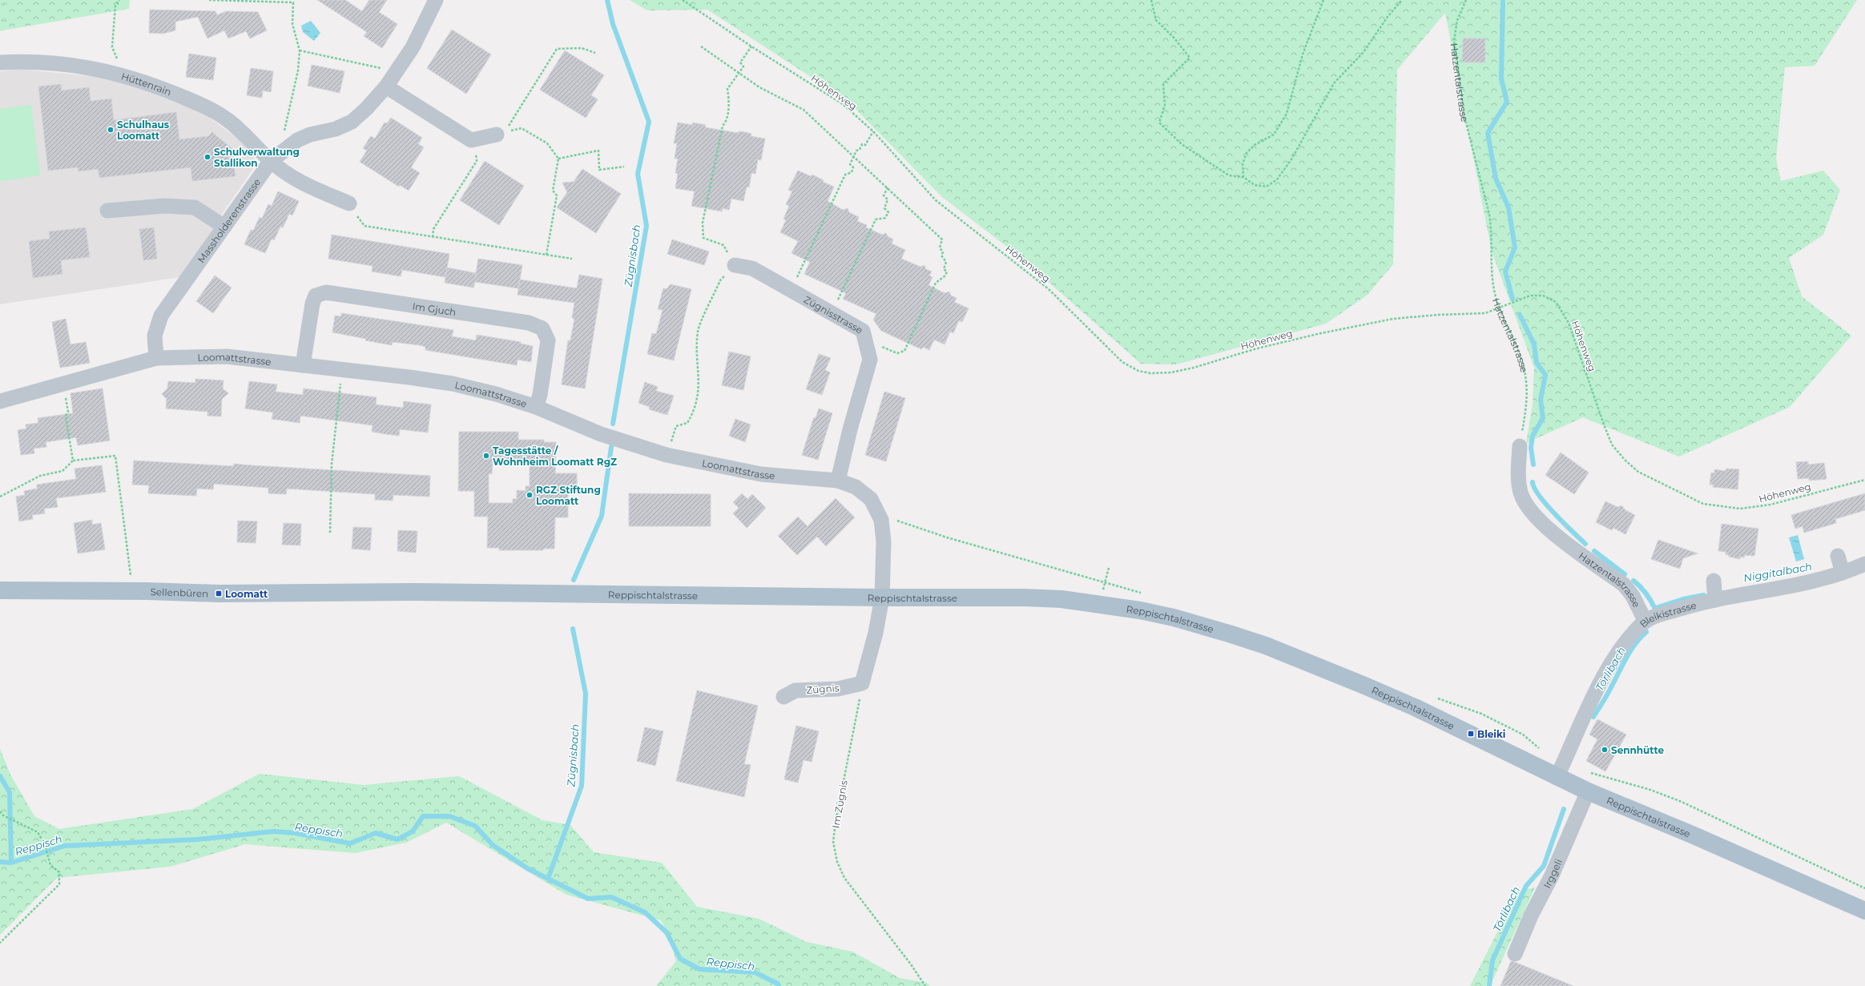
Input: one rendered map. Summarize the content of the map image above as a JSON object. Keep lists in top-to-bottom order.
{
  "streets": {
    "main road": ["Sellenbüren", "Reppischtalstrasse"],
    "street": [
      "Hatzentalstrasse",
      "Hüttenrain",
      "Massholderenstrasse",
      "Im Gjuch",
      "Zügnisstrasse",
      "Loomattstrasse",
      "Bleikistrasse",
      "Zügnis",
      "Irggeli"
    ],
    "path": ["Höhenweg", "Im Zügnis"]
  },
  "crossings": [
    ["Hatzentalstrasse", "Höhenweg"],
    ["Hatzentalstrasse", "Bleikistrasse"],
    ["Hüttenrain", "Massholderenstrasse"],
    ["Massholderenstrasse", "Loomattstrasse"],
    ["Im Gjuch", "Loomattstrasse"],
    ["Zügnisstrasse", "Loomattstrasse"],
    ["Loomattstrasse", "Reppischtalstrasse"],
    ["Sellenbüren", "Reppischtalstrasse"],
    ["Reppischtalstrasse", "Bleikistrasse"],
    ["Reppischtalstrasse", "Irggeli"],
    ["Zügnis", "Im Zügnis"]
  ],
  "water": [
    "Zügnisbach",
    "Niggitalbach",
    "Törlibach",
    "Reppisch"
  ],
  "places": {
    "other": [
      "Schulhaus Loomatt",
      "Schulverwaltung Stallikon",
      "Tagesstätte / Wohnheim Loomatt RgZ",
      "RGZ Stiftung Loomatt",
      "Sennhütte"
    ],
    "transit": ["Loomatt", "Bleiki"]
  }
}
